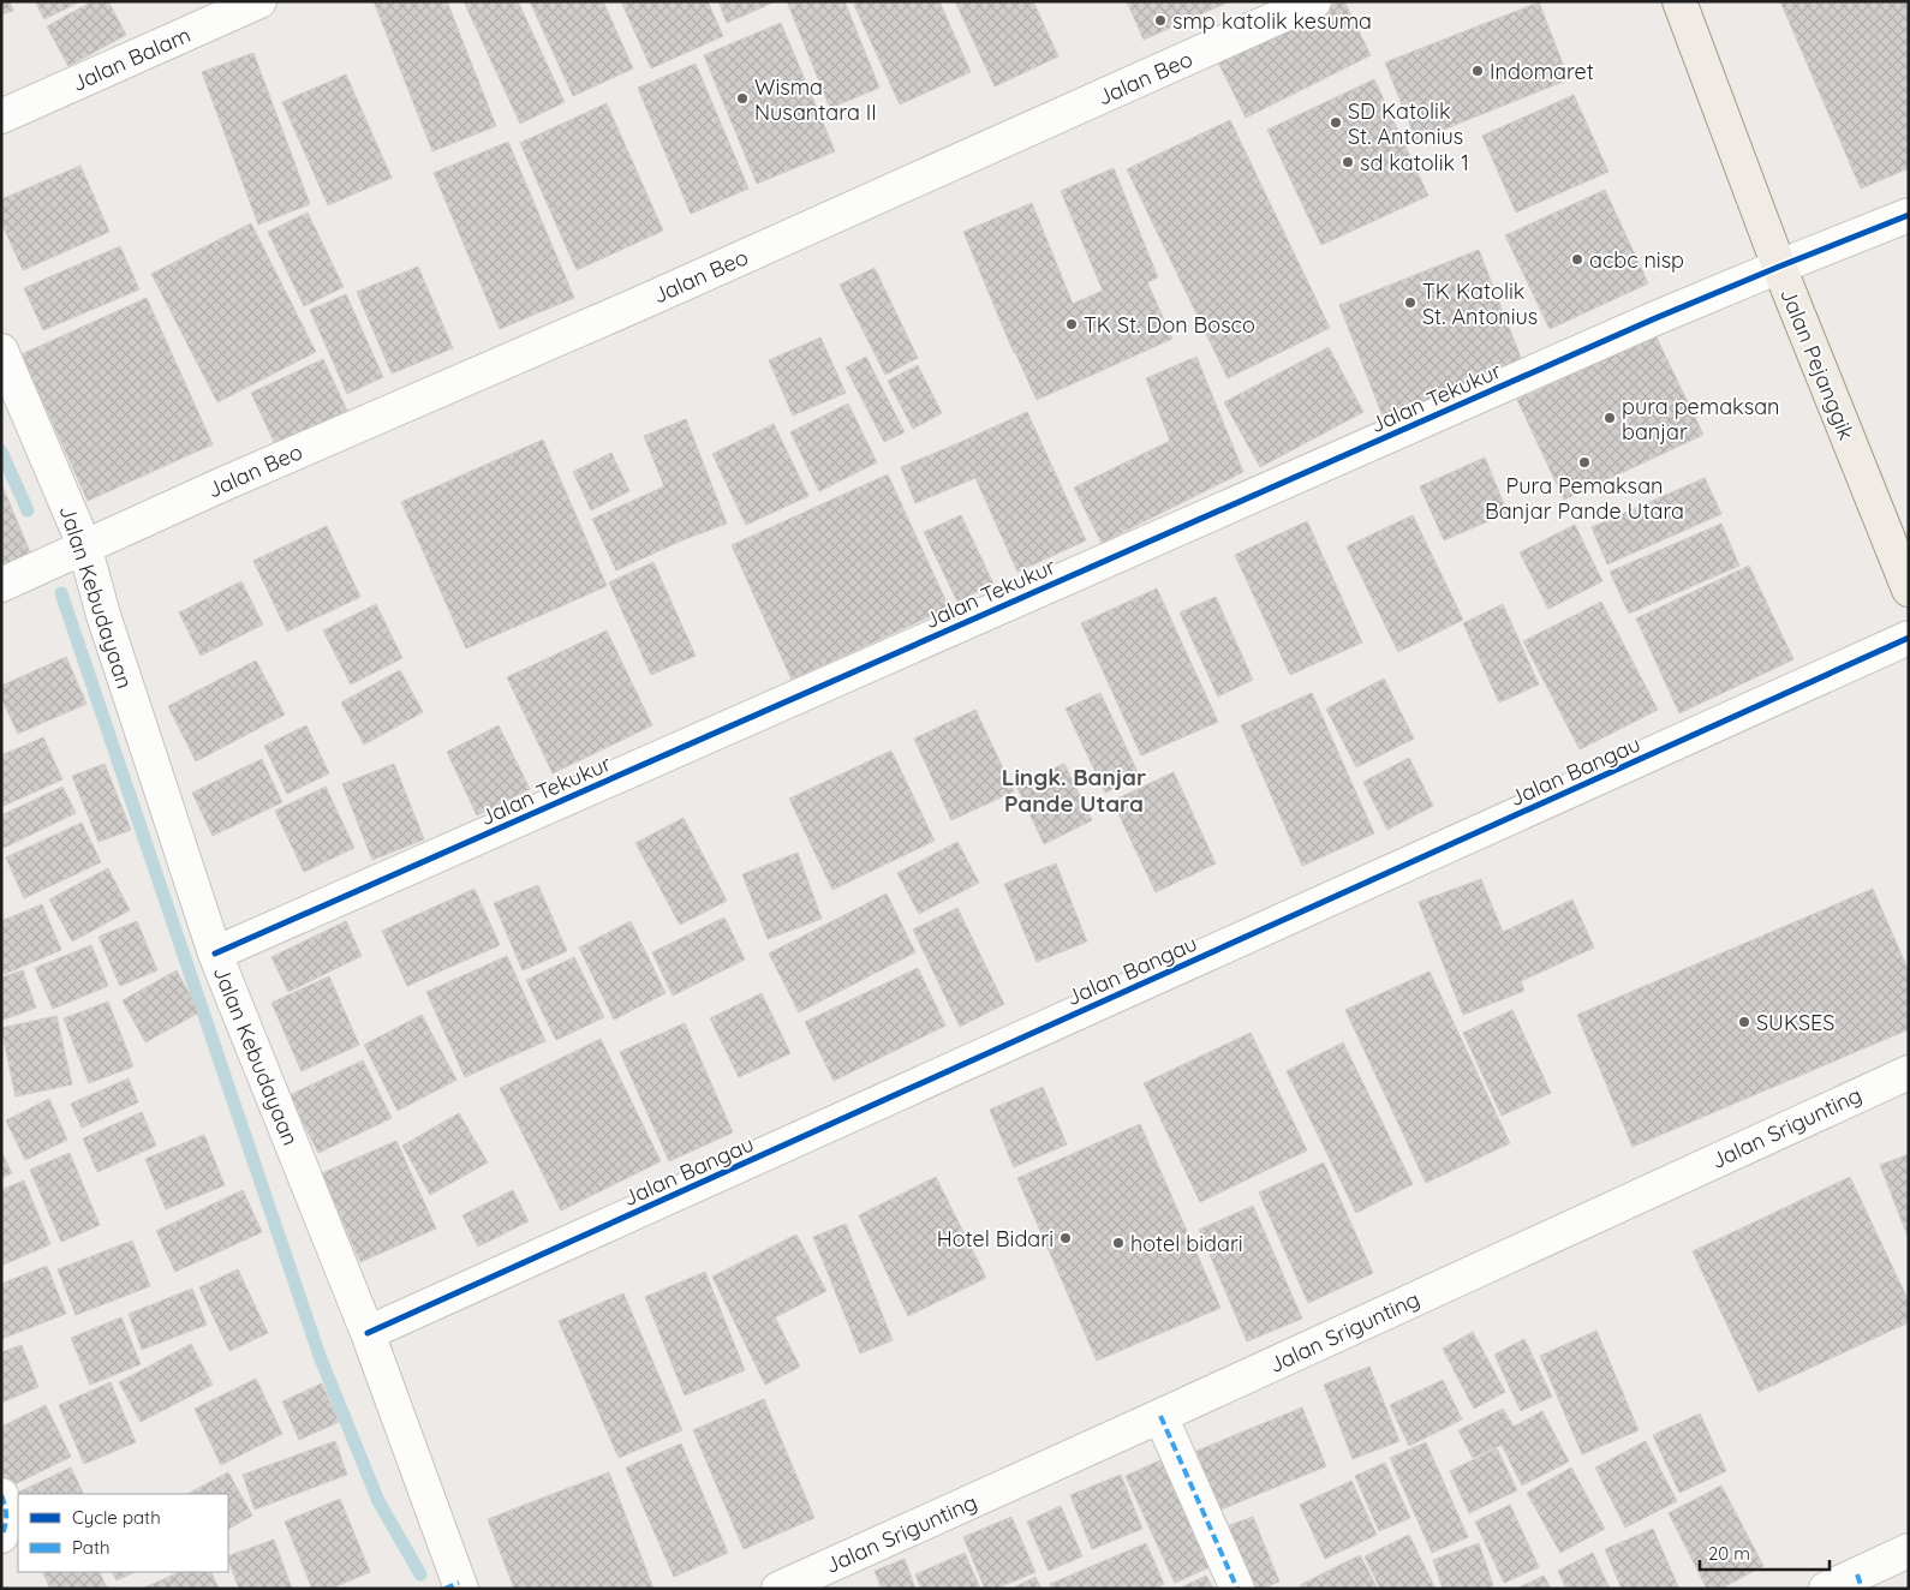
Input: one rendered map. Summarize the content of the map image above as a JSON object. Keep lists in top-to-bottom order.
{
  "streets": {
    "main road": ["Jalan Pejanggik"],
    "street": [
      "Jalan Balam",
      "Jalan Beo",
      "Jalan Tekukur",
      "Jalan Kebudayaan",
      "Jalan Bangau",
      "Jalan Srigunting"
    ]
  },
  "crossings": [
    ["Jalan Beo", "Jalan Kebudayaan"],
    ["Jalan Pejanggik", "Jalan Tekukur"],
    ["Jalan Tekukur", "Jalan Kebudayaan"],
    ["Jalan Kebudayaan", "Jalan Bangau"]
  ],
  "districts": ["Lingk. Banjar Pande Utara"],
  "places": [
    "smp katolik kesuma",
    "Indomaret",
    "Wisma Nusantara II",
    "SD Katolik St. Antonius",
    "sd katolik 1",
    "acbc nisp",
    "TK Katolik St. Antonius",
    "TK St. Don Bosco",
    "pura pemaksan banjar",
    "Pura Pemaksan Banjar Pande Utara",
    "SUKSES",
    "Hotel Bidari",
    "hotel bidari"
  ],
  "legend": ["Cycle path", "Path"],
  "scale_bar": "20 m"
}
